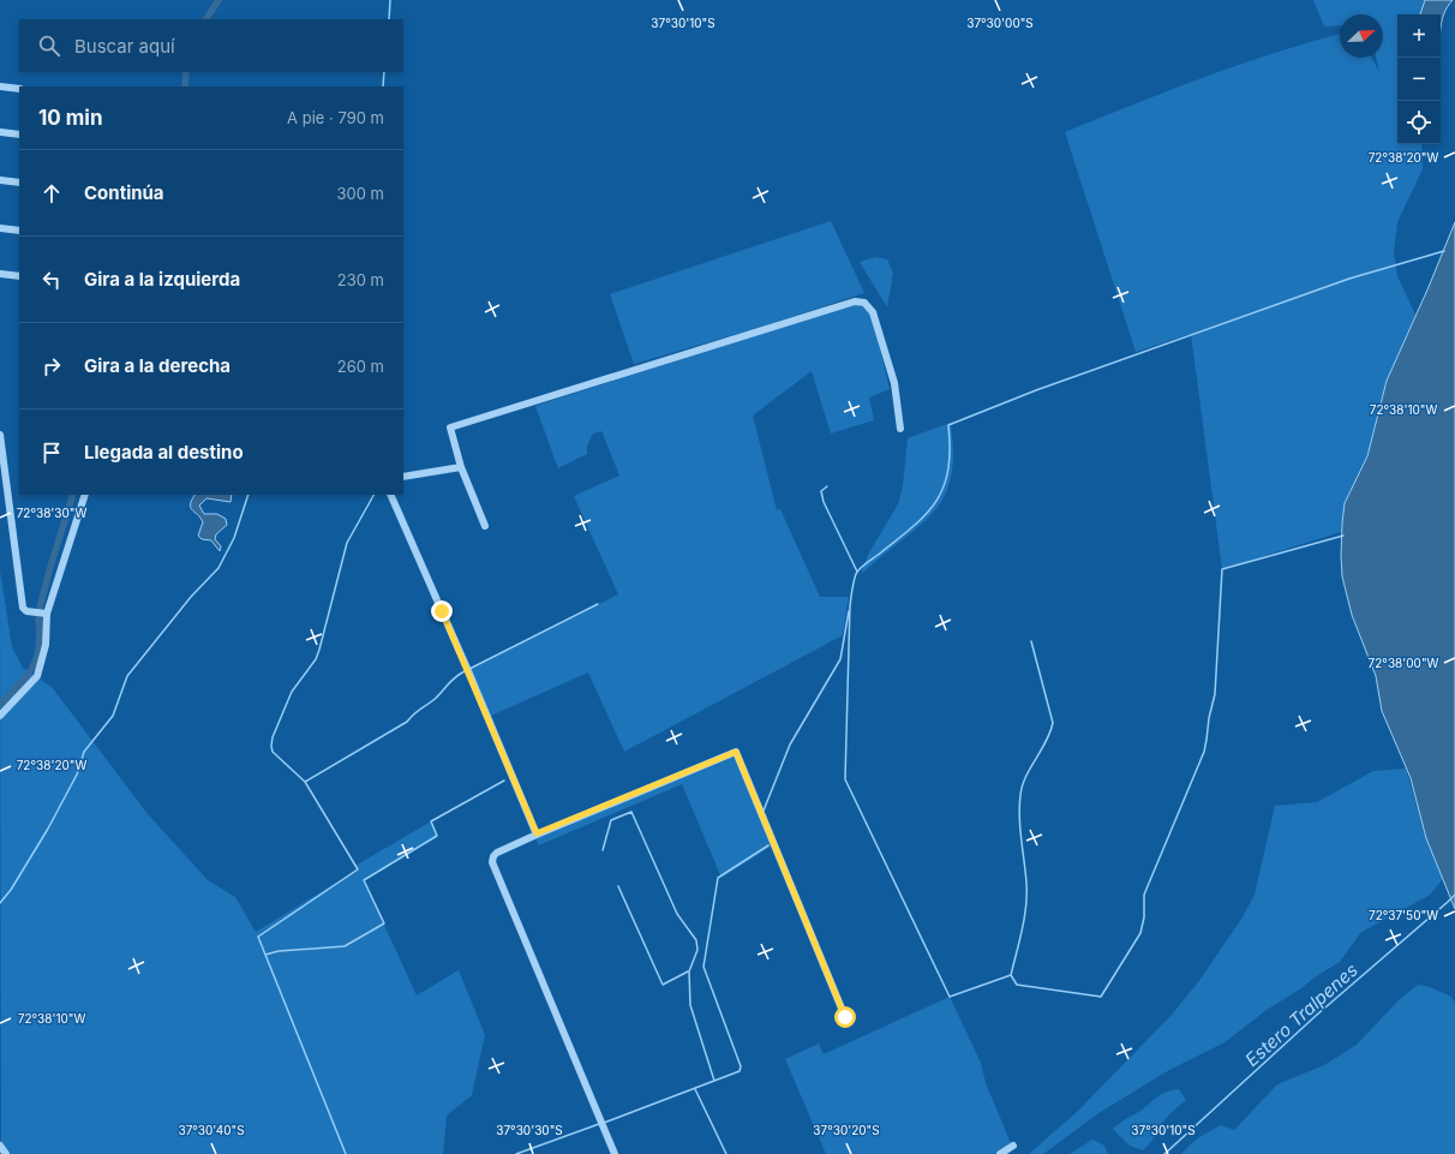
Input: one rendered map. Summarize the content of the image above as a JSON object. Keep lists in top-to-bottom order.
{
  "water": ["Estero Tralpenes"],
  "north": "top right",
  "page": {
    "map_buttons": ["+", "−"],
    "search": "Buscar aquí",
    "heading": ["10 min", "A pie · 790 m"],
    "list": [
      ["Continúa", "300 m"],
      ["Gira a la izquierda", "230 m"],
      ["Gira a la derecha", "260 m"],
      "Llegada al destino"
    ]
  },
  "coordinates": [
    "37°30'10\"S",
    "37°30'00\"S",
    "72°38'20\"W",
    "72°38'10\"W",
    "72°38'30\"W",
    "72°38'00\"W",
    "72°37'50\"W",
    "37°30'40\"S",
    "37°30'30\"S",
    "37°30'20\"S"
  ]
}
